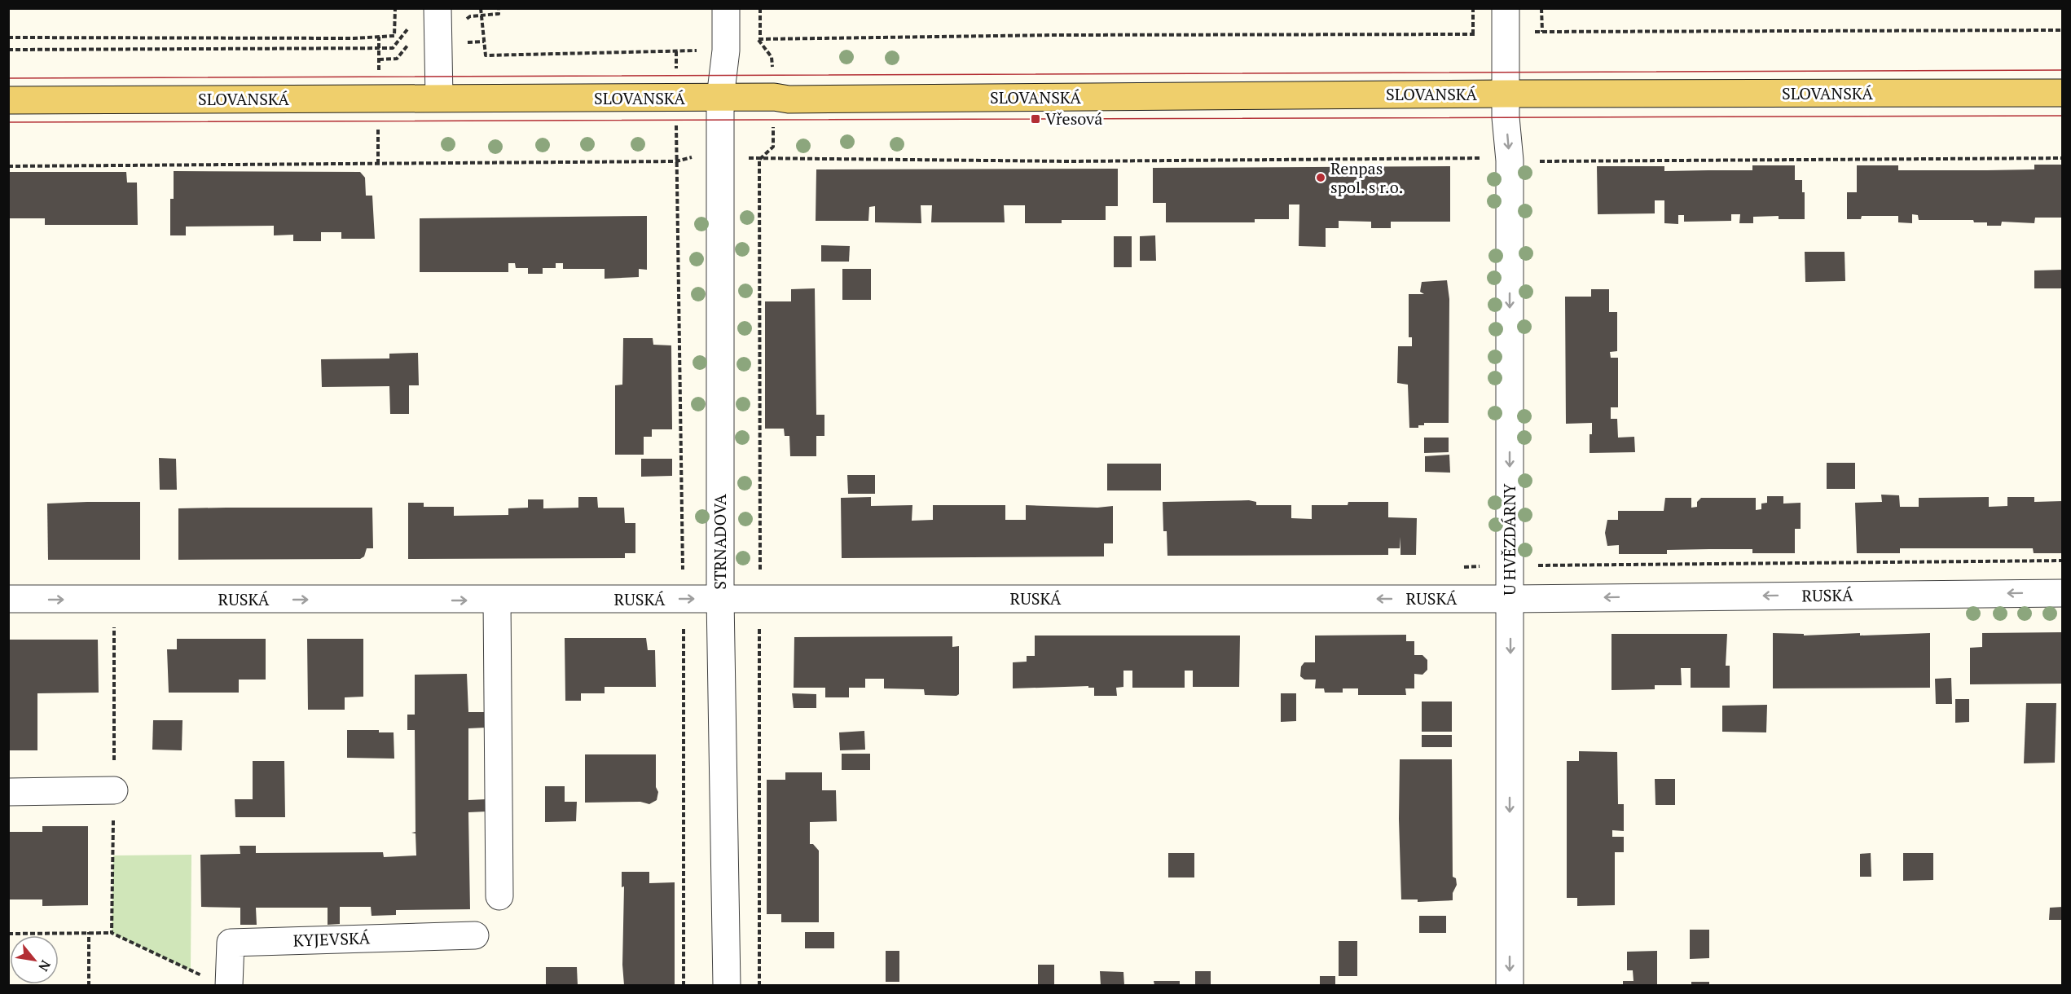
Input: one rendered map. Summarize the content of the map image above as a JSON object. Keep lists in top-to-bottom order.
{
  "streets": {
    "main road": ["SLOVANSKÁ"],
    "street": [
      "U HVĚZDÁRNY",
      "STRNADOVA",
      "RUSKÁ",
      "KYJEVSKÁ"
    ]
  },
  "crossings": [
    ["SLOVANSKÁ", "U HVĚZDÁRNY"],
    ["SLOVANSKÁ", "STRNADOVA"],
    ["U HVĚZDÁRNY", "RUSKÁ"],
    ["STRNADOVA", "RUSKÁ"]
  ],
  "one_way": ["U HVĚZDÁRNY"],
  "places": {
    "transit": ["Vřesová"],
    "other": ["Renpas spol. s r.o."]
  },
  "north": "bottom right"
}
